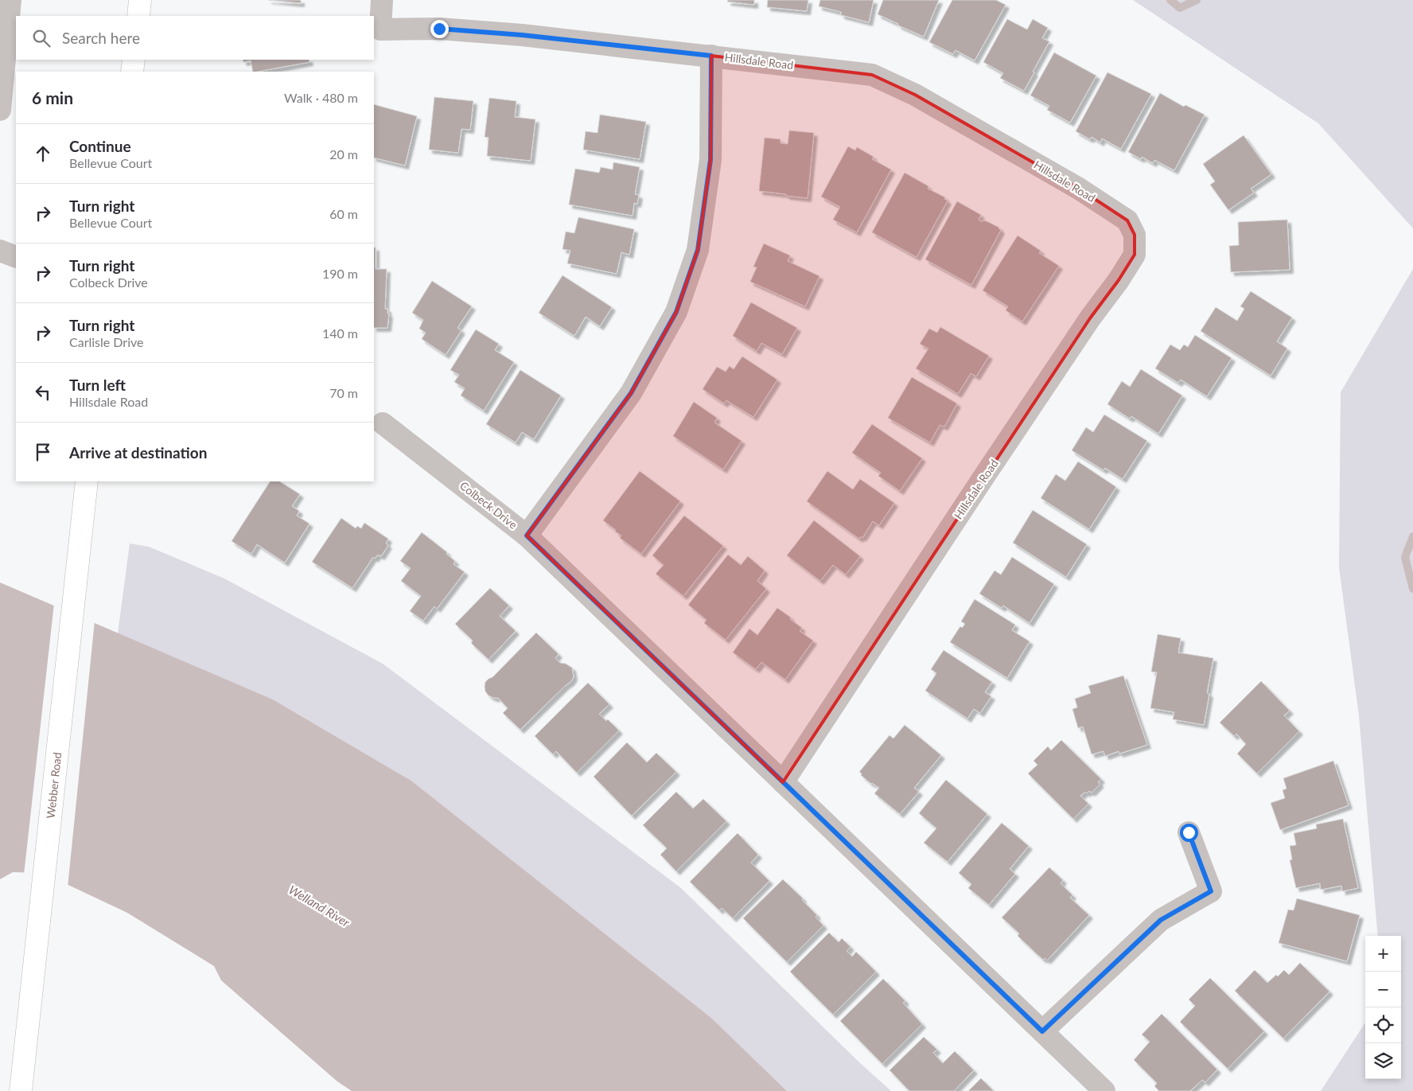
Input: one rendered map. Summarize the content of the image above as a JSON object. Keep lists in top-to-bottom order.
{
  "streets": {
    "main road": ["Webber Road"],
    "street": ["Hillsdale Road", "Colbeck Drive"]
  },
  "crossings": [
    ["Hillsdale Road", "Colbeck Drive"]
  ],
  "water": ["Welland River"],
  "page": {
    "search": "Search here",
    "heading": ["6 min", "Walk · 480 m"],
    "list": [
      ["Continue", "Bellevue Court", "20 m"],
      ["Turn right", "Bellevue Court", "60 m"],
      ["Turn right", "Colbeck Drive", "190 m"],
      ["Turn right", "Carlisle Drive", "140 m"],
      ["Turn left", "Hillsdale Road", "70 m"],
      "Arrive at destination"
    ],
    "map_buttons": ["+", "−"]
  }
}
